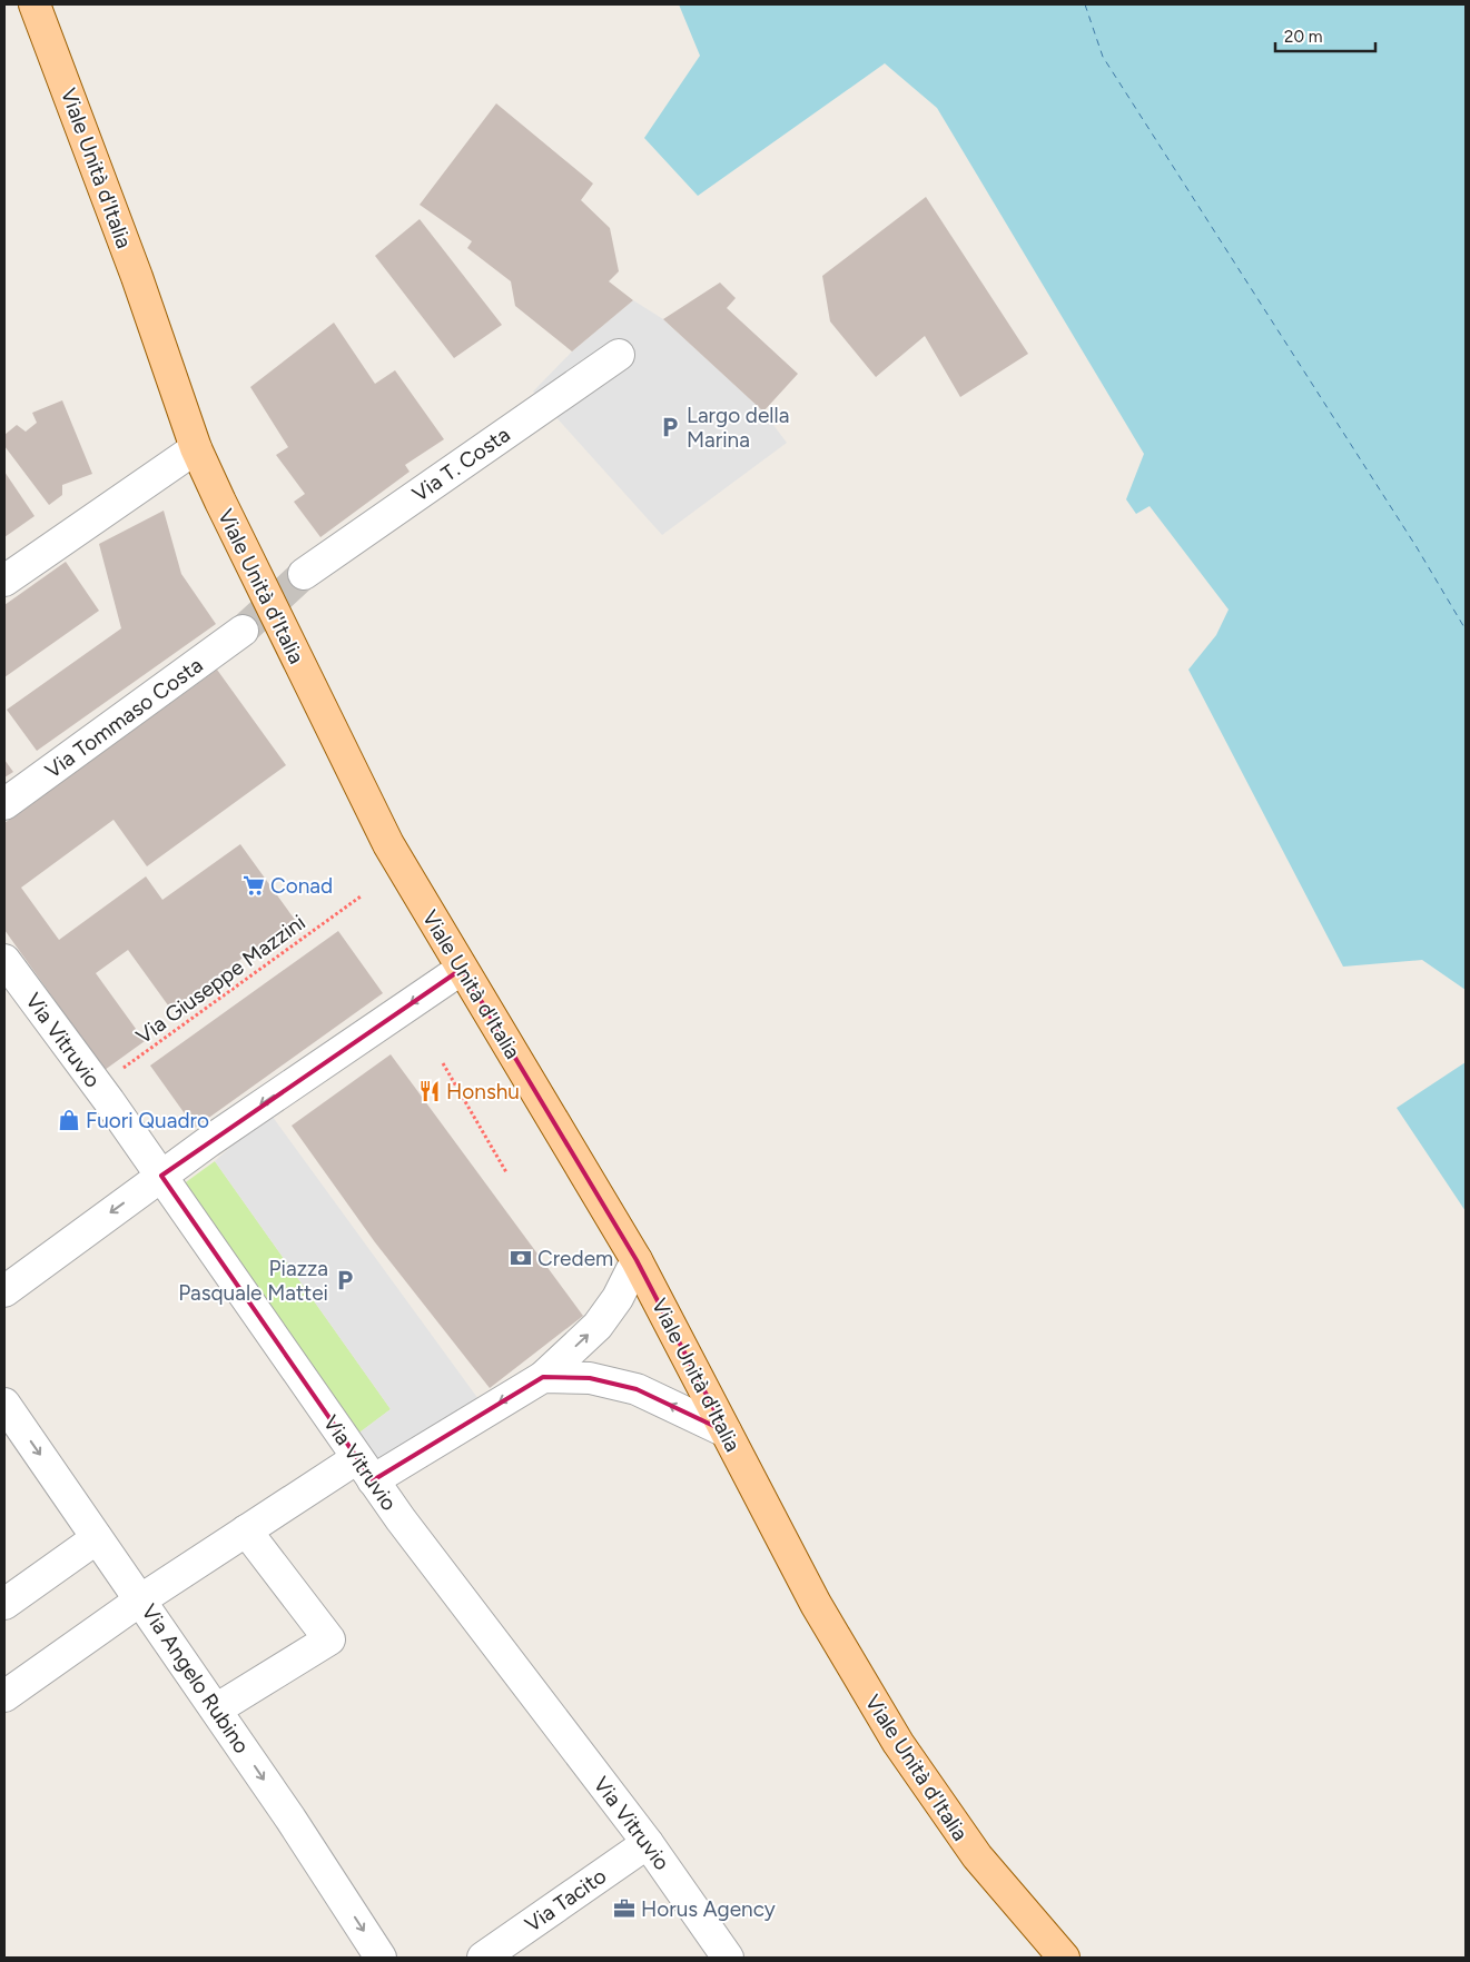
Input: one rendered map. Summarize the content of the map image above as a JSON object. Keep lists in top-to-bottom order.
{
  "streets": {
    "main road": ["Viale Unità d'Italia"],
    "street": [
      "Via T. Costa",
      "Via Tommaso Costa",
      "Via Vitruvio",
      "Via Angelo Rubino",
      "Via Tacito"
    ],
    "path": ["Via Giuseppe Mazzini"]
  },
  "crossings": [
    ["Via Giuseppe Mazzini", "Via Vitruvio"],
    ["Via Vitruvio", "Via Tacito"]
  ],
  "one_way": ["Via Angelo Rubino"],
  "places": {
    "parking": ["Largo della Marina", "Piazza Pasquale Mattei"],
    "supermarket": ["Conad"],
    "restaurant": ["Honshu"],
    "shop": ["Fuori Quadro"],
    "bank": ["Credem"],
    "office": ["Horus Agency"]
  },
  "scale_bar": "20 m"
}
